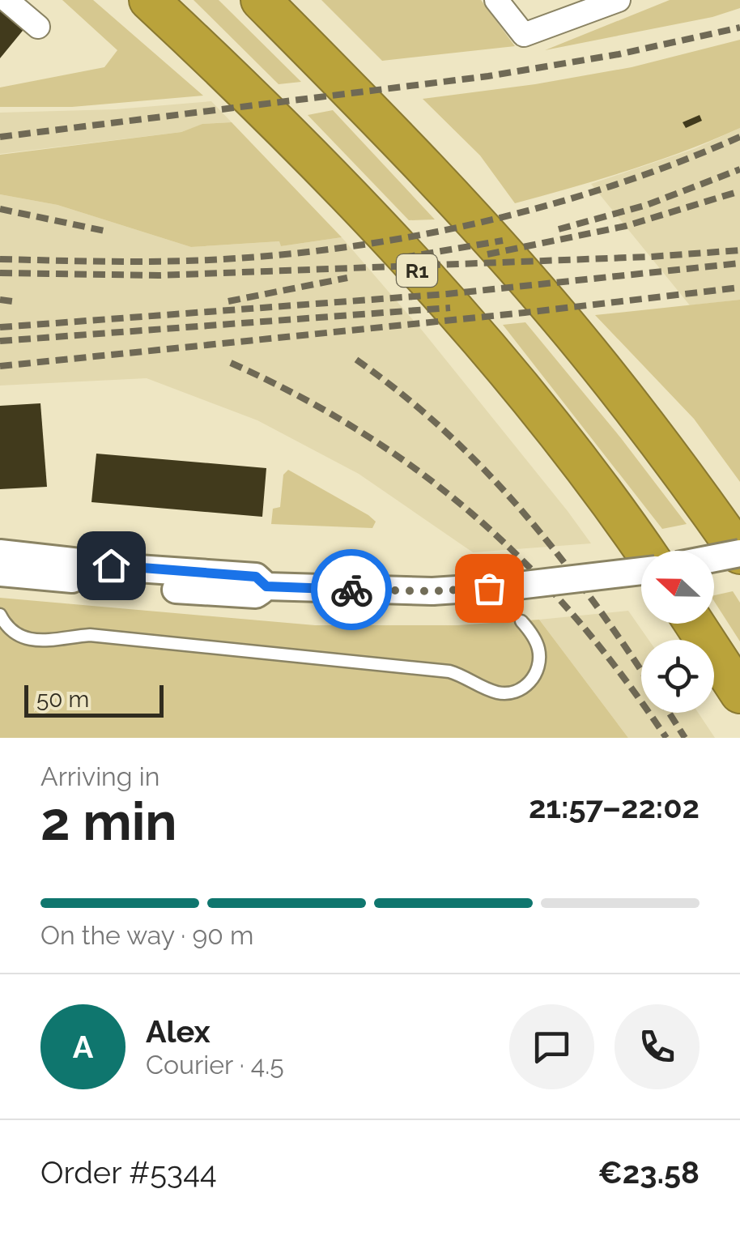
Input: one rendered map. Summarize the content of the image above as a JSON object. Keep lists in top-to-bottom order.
{
  "streets": {
    "highway": ["R1"]
  },
  "scale_bar": "50 m",
  "north": "left",
  "page": {
    "scale": "50 m",
    "heading": ["2 min", "Arriving in", "21:57–22:02"],
    "panel": [
      "Alex",
      "Courier · 4.5",
      "Order #5344",
      "€23.58"
    ],
    "bar": "On the way · 90 m",
    "round": "A"
  }
}
